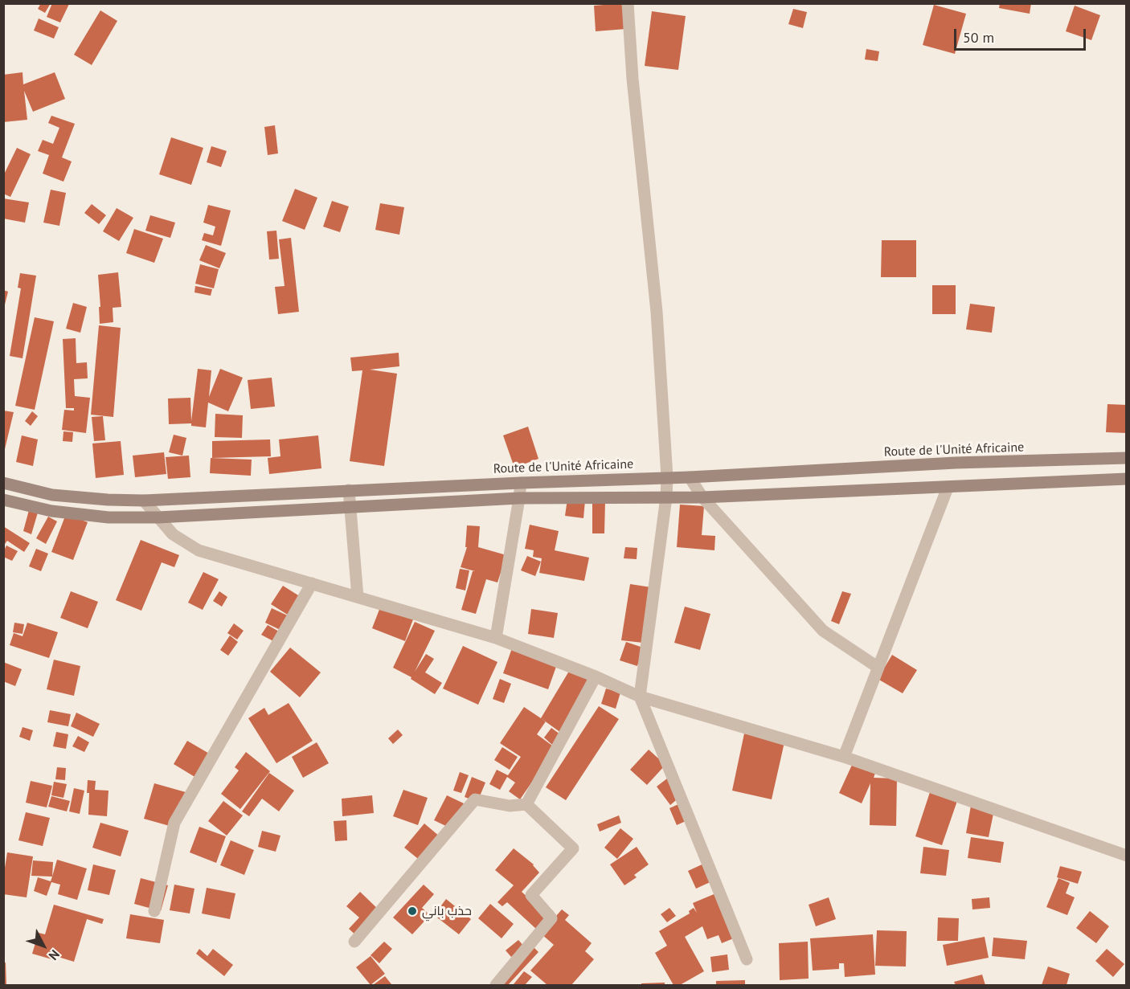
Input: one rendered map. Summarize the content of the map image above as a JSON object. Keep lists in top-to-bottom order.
{
  "streets": {
    "main road": ["Route de l'Unité Africaine"]
  },
  "places": ["حذب باني"],
  "scale_bar": "50 m",
  "north": "bottom right"
}
